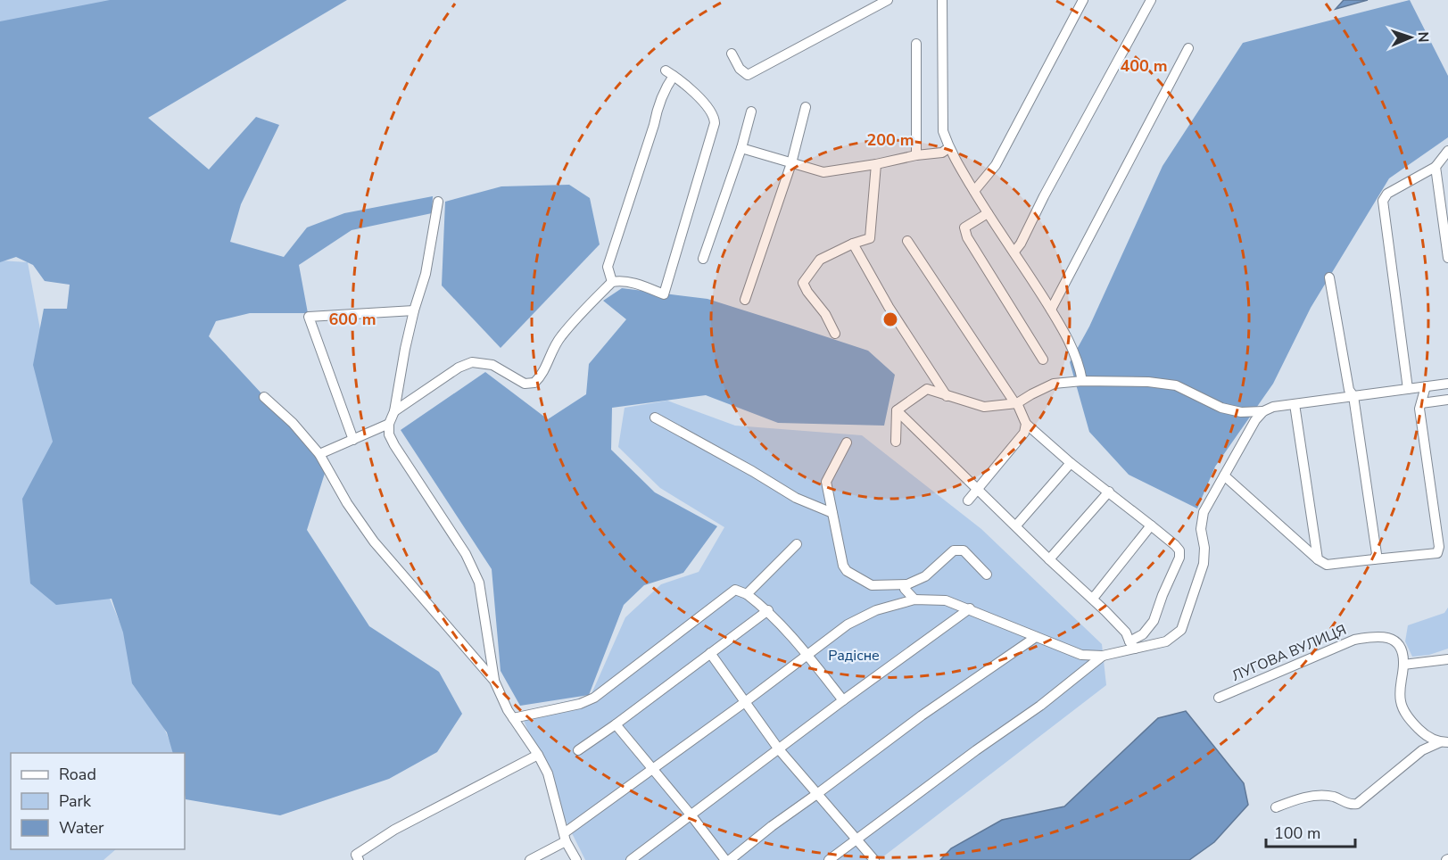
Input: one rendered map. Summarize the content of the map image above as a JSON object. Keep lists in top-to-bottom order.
{
  "streets": {
    "street": ["ЛУГОВА ВУЛИЦЯ"]
  },
  "parks": ["Радісне"],
  "legend": ["Road", "Park", "Water"],
  "scale_bar": "100 m",
  "north": "right",
  "rings": ["400 m", "200 m", "600 m"]
}
